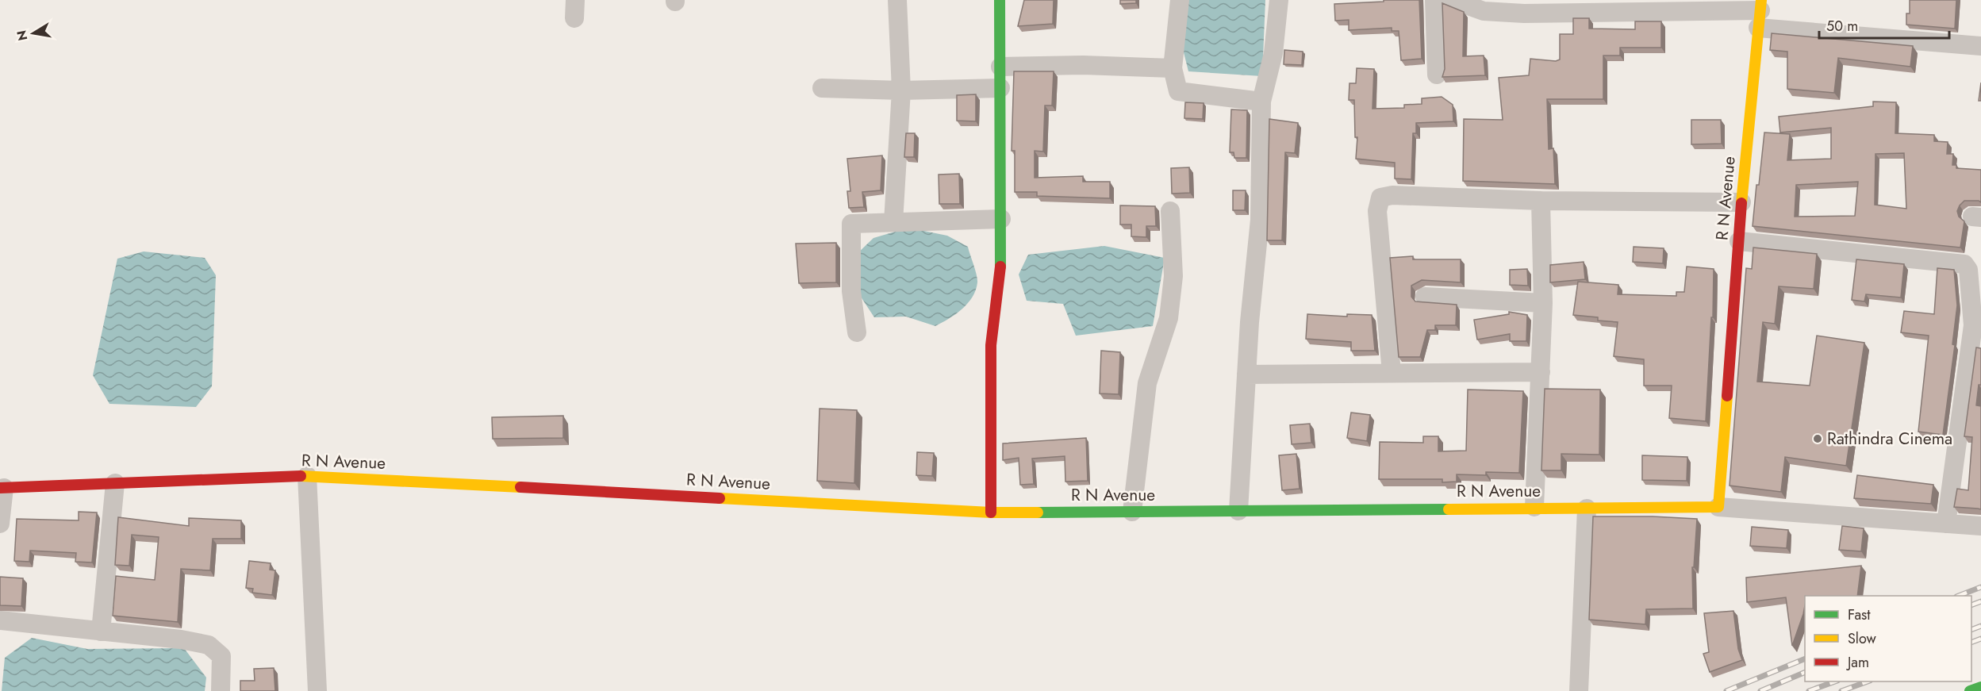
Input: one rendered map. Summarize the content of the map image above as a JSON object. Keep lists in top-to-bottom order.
{
  "streets": {
    "main road": ["R N Avenue"]
  },
  "places": ["Rathindra Cinema"],
  "legend": ["Fast", "Slow", "Jam"],
  "scale_bar": "50 m",
  "north": "left"
}
